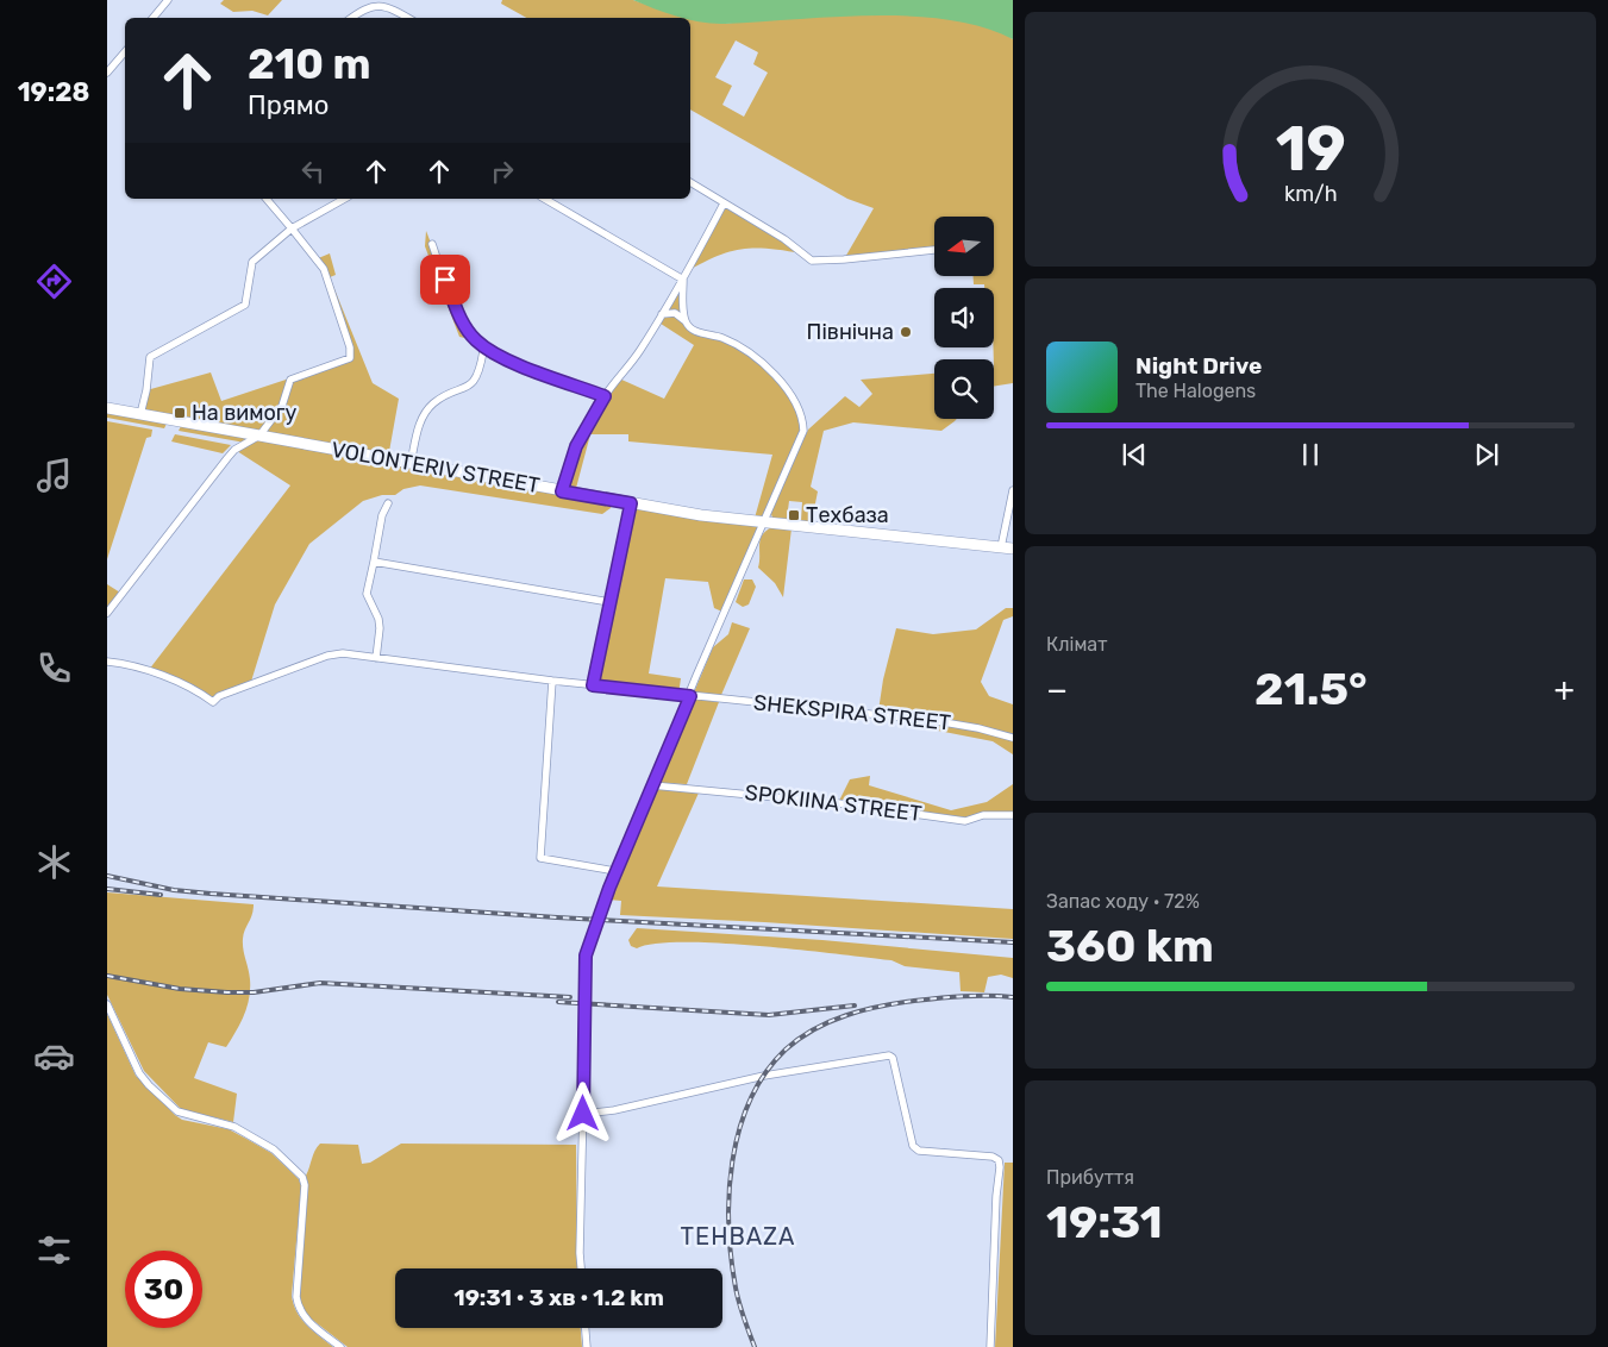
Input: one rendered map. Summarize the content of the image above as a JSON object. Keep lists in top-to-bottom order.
{
  "streets": {
    "street": ["VOLONTERIV STREET", "SHEKSPIRA STREET", "SPOKIINA STREET"]
  },
  "districts": ["TEHBAZA"],
  "places": {
    "other": ["Північна"],
    "transit": ["На вимогу", "Техбаза"]
  },
  "north": "left",
  "page": {
    "tabs": "19:28",
    "turn": ["210 m", "Прямо"],
    "song": ["Night Drive", "The Halogens"],
    "tile": [
      "Клімат",
      ["Запас ходу · 72%", "360 km"],
      ["Прибуття", "19:31"]
    ],
    "heat": ["−", "21.5°", "+"],
    "limit": "30",
    "trip": "19:31 · 3 хв · 1.2 km",
    "gauge": ["19", "km/h"]
  }
}
